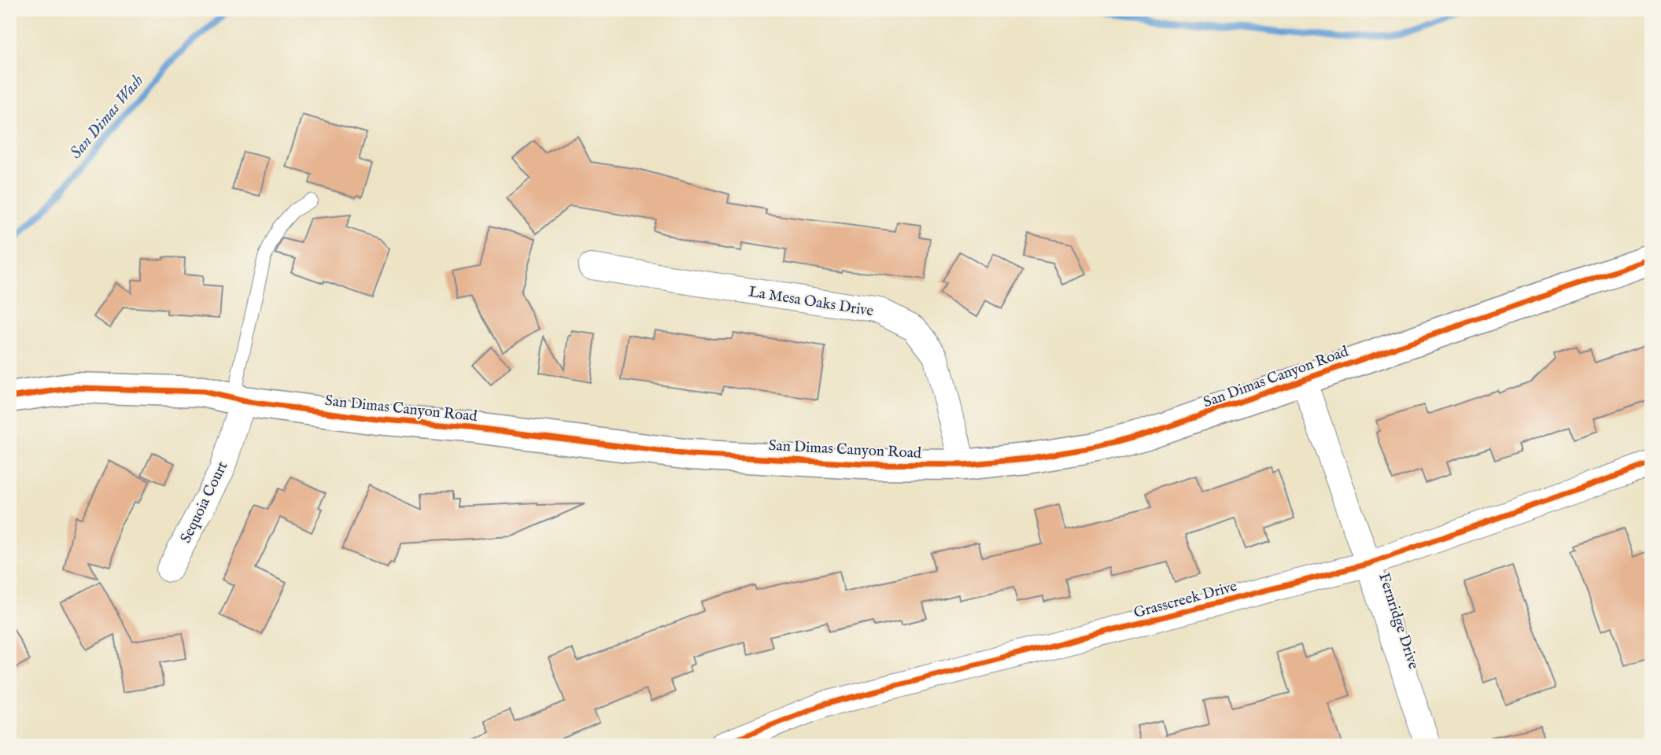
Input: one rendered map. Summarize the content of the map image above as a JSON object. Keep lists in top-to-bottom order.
{
  "streets": {
    "street": [
      "La Mesa Oaks Drive",
      "San Dimas Canyon Road",
      "Sequoia Court",
      "Grasscreek Drive",
      "Fernridge Drive"
    ]
  },
  "crossings": [
    ["La Mesa Oaks Drive", "San Dimas Canyon Road"],
    ["San Dimas Canyon Road", "Sequoia Court"],
    ["San Dimas Canyon Road", "Fernridge Drive"],
    ["Grasscreek Drive", "Fernridge Drive"]
  ],
  "water": ["San Dimas Wash"]
}
